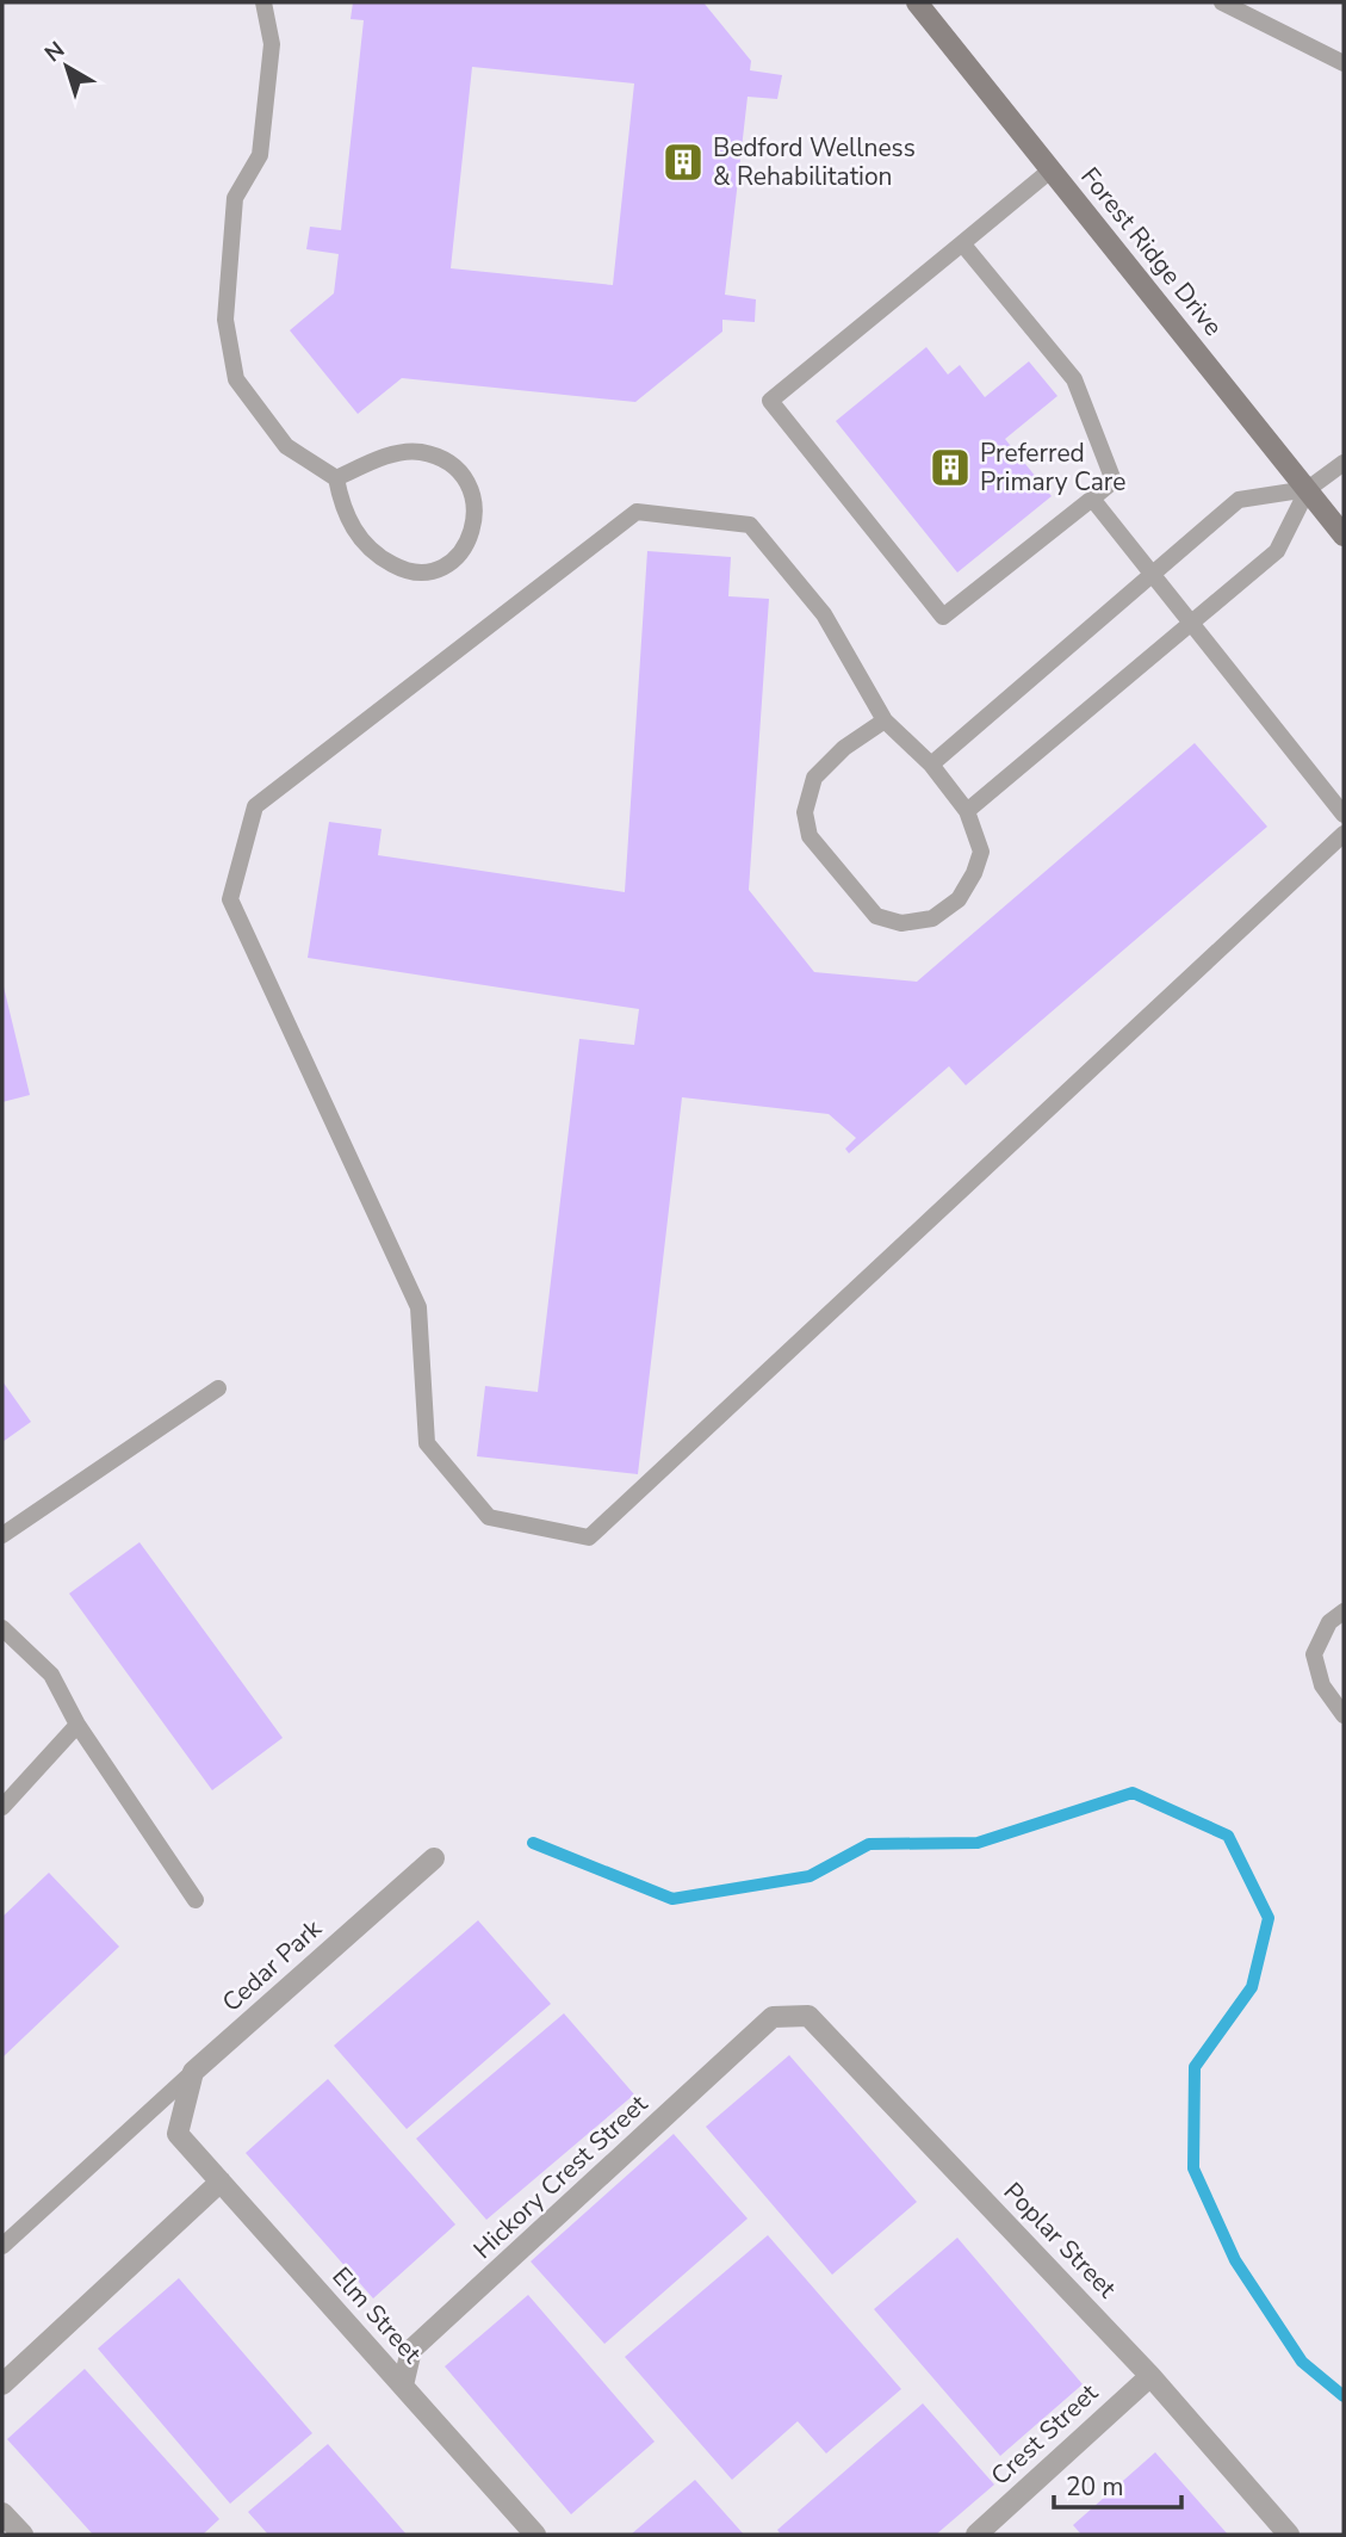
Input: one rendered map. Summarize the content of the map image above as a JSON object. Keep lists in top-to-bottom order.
{
  "streets": {
    "main road": ["Forest Ridge Drive"],
    "street": [
      "Cedar Park",
      "Hickory Crest Street",
      "Poplar Street",
      "Elm Street",
      "Crest Street"
    ]
  },
  "crossings": [
    ["Cedar Park", "Elm Street"],
    ["Hickory Crest Street", "Poplar Street"],
    ["Hickory Crest Street", "Elm Street"],
    ["Poplar Street", "Crest Street"]
  ],
  "places": {
    "building": ["Bedford Wellness & Rehabilitation", "Preferred Primary Care"]
  },
  "scale_bar": "20 m",
  "north": "top left"
}
